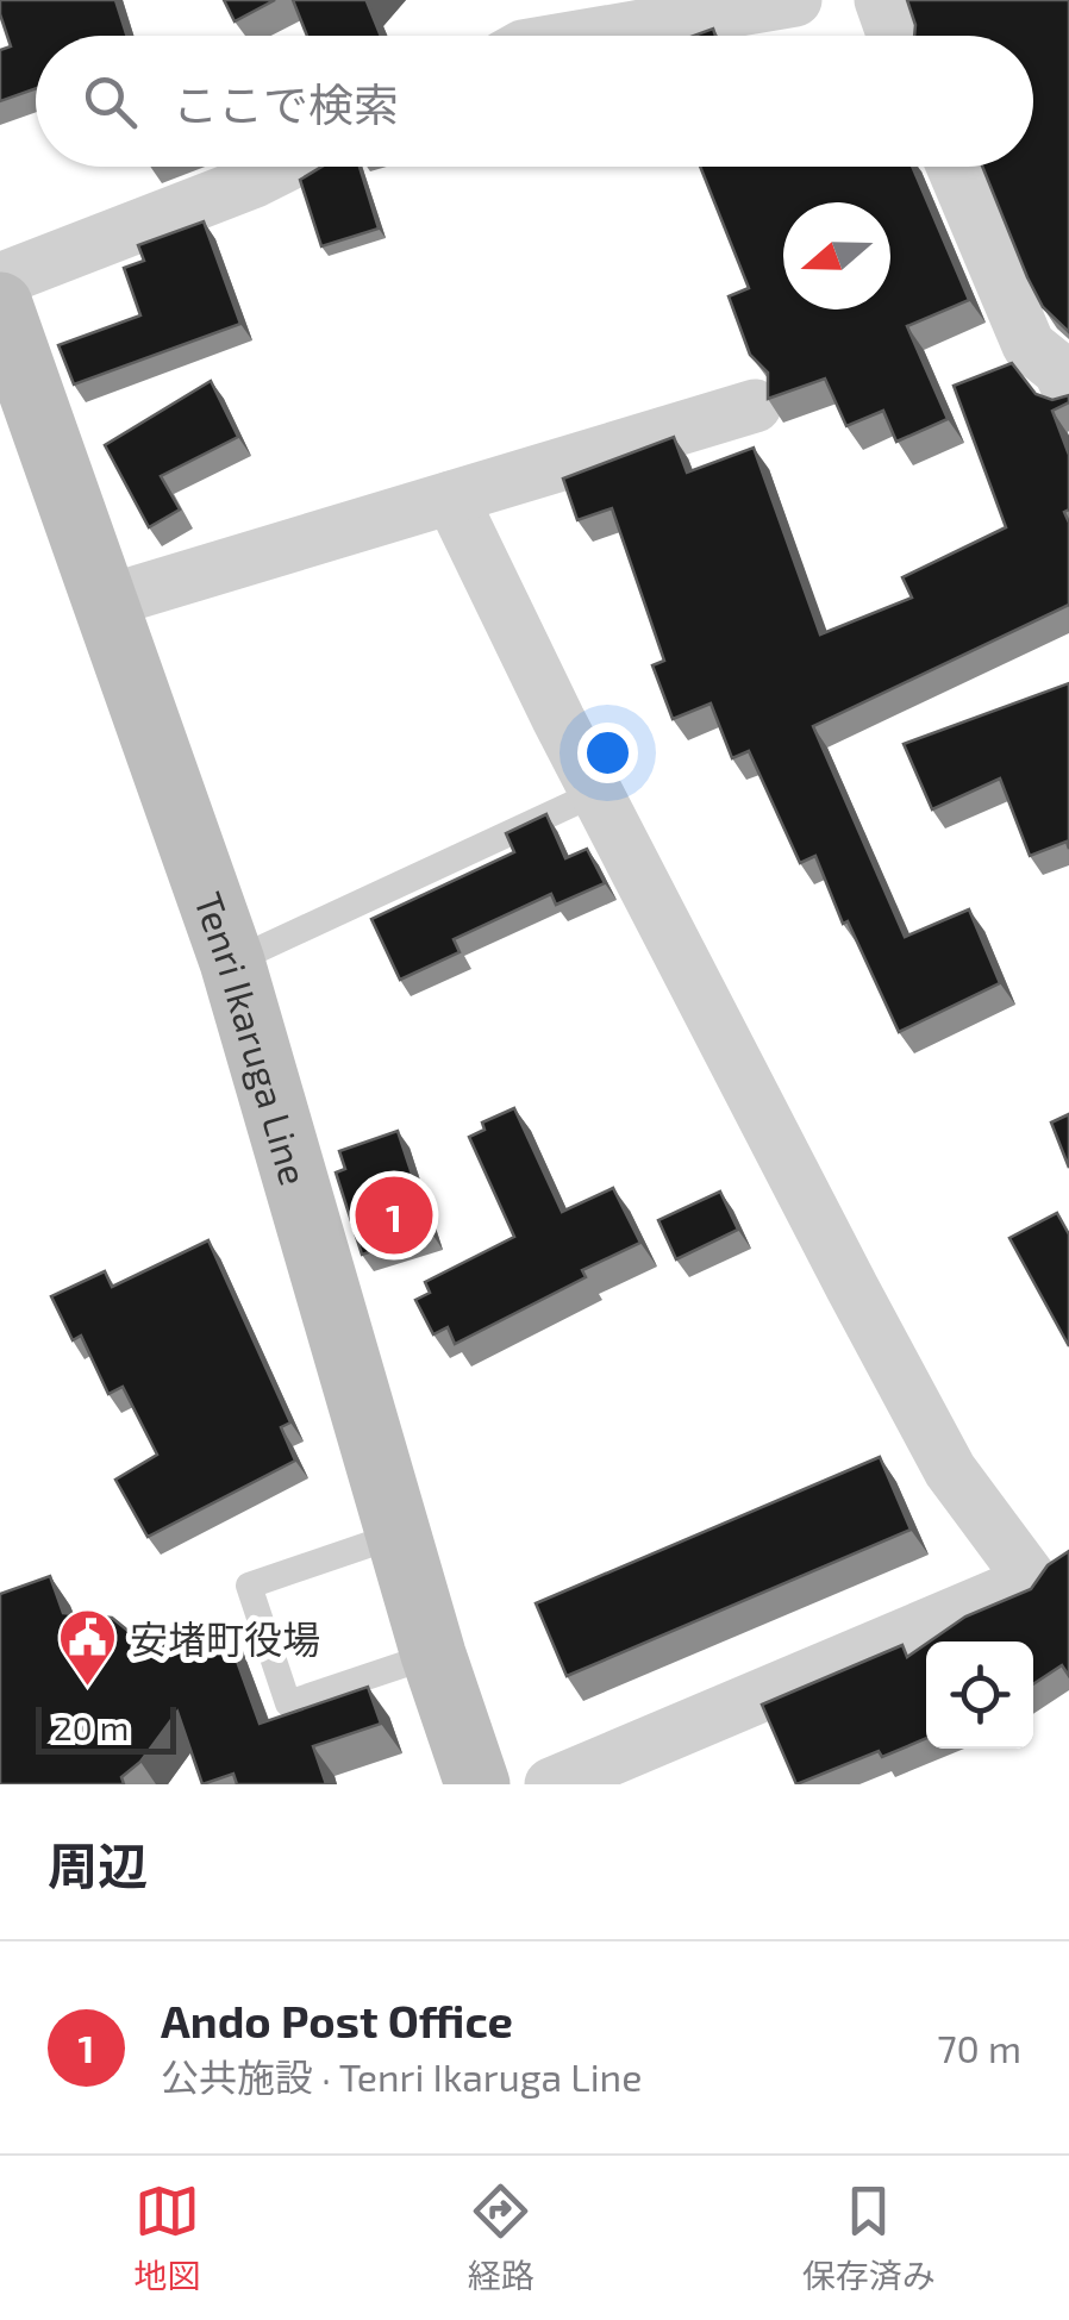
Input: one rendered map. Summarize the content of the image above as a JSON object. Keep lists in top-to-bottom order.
{
  "streets": {
    "main road": ["Tenri Ikaruga Line"]
  },
  "places": {
    "public building": ["安堵町役場"]
  },
  "scale_bar": "20 m",
  "north": "left",
  "page": {
    "search": "ここで検索",
    "pins": "1",
    "scale": "20 m",
    "heading": "周辺",
    "list": [
      {
        "mark": "1",
        "name": "Ando Post Office",
        "note": "公共施設 · Tenri Ikaruga Line",
        "value": "70 m"
      }
    ],
    "nav": ["地図", "経路", "保存済み"]
  }
}
